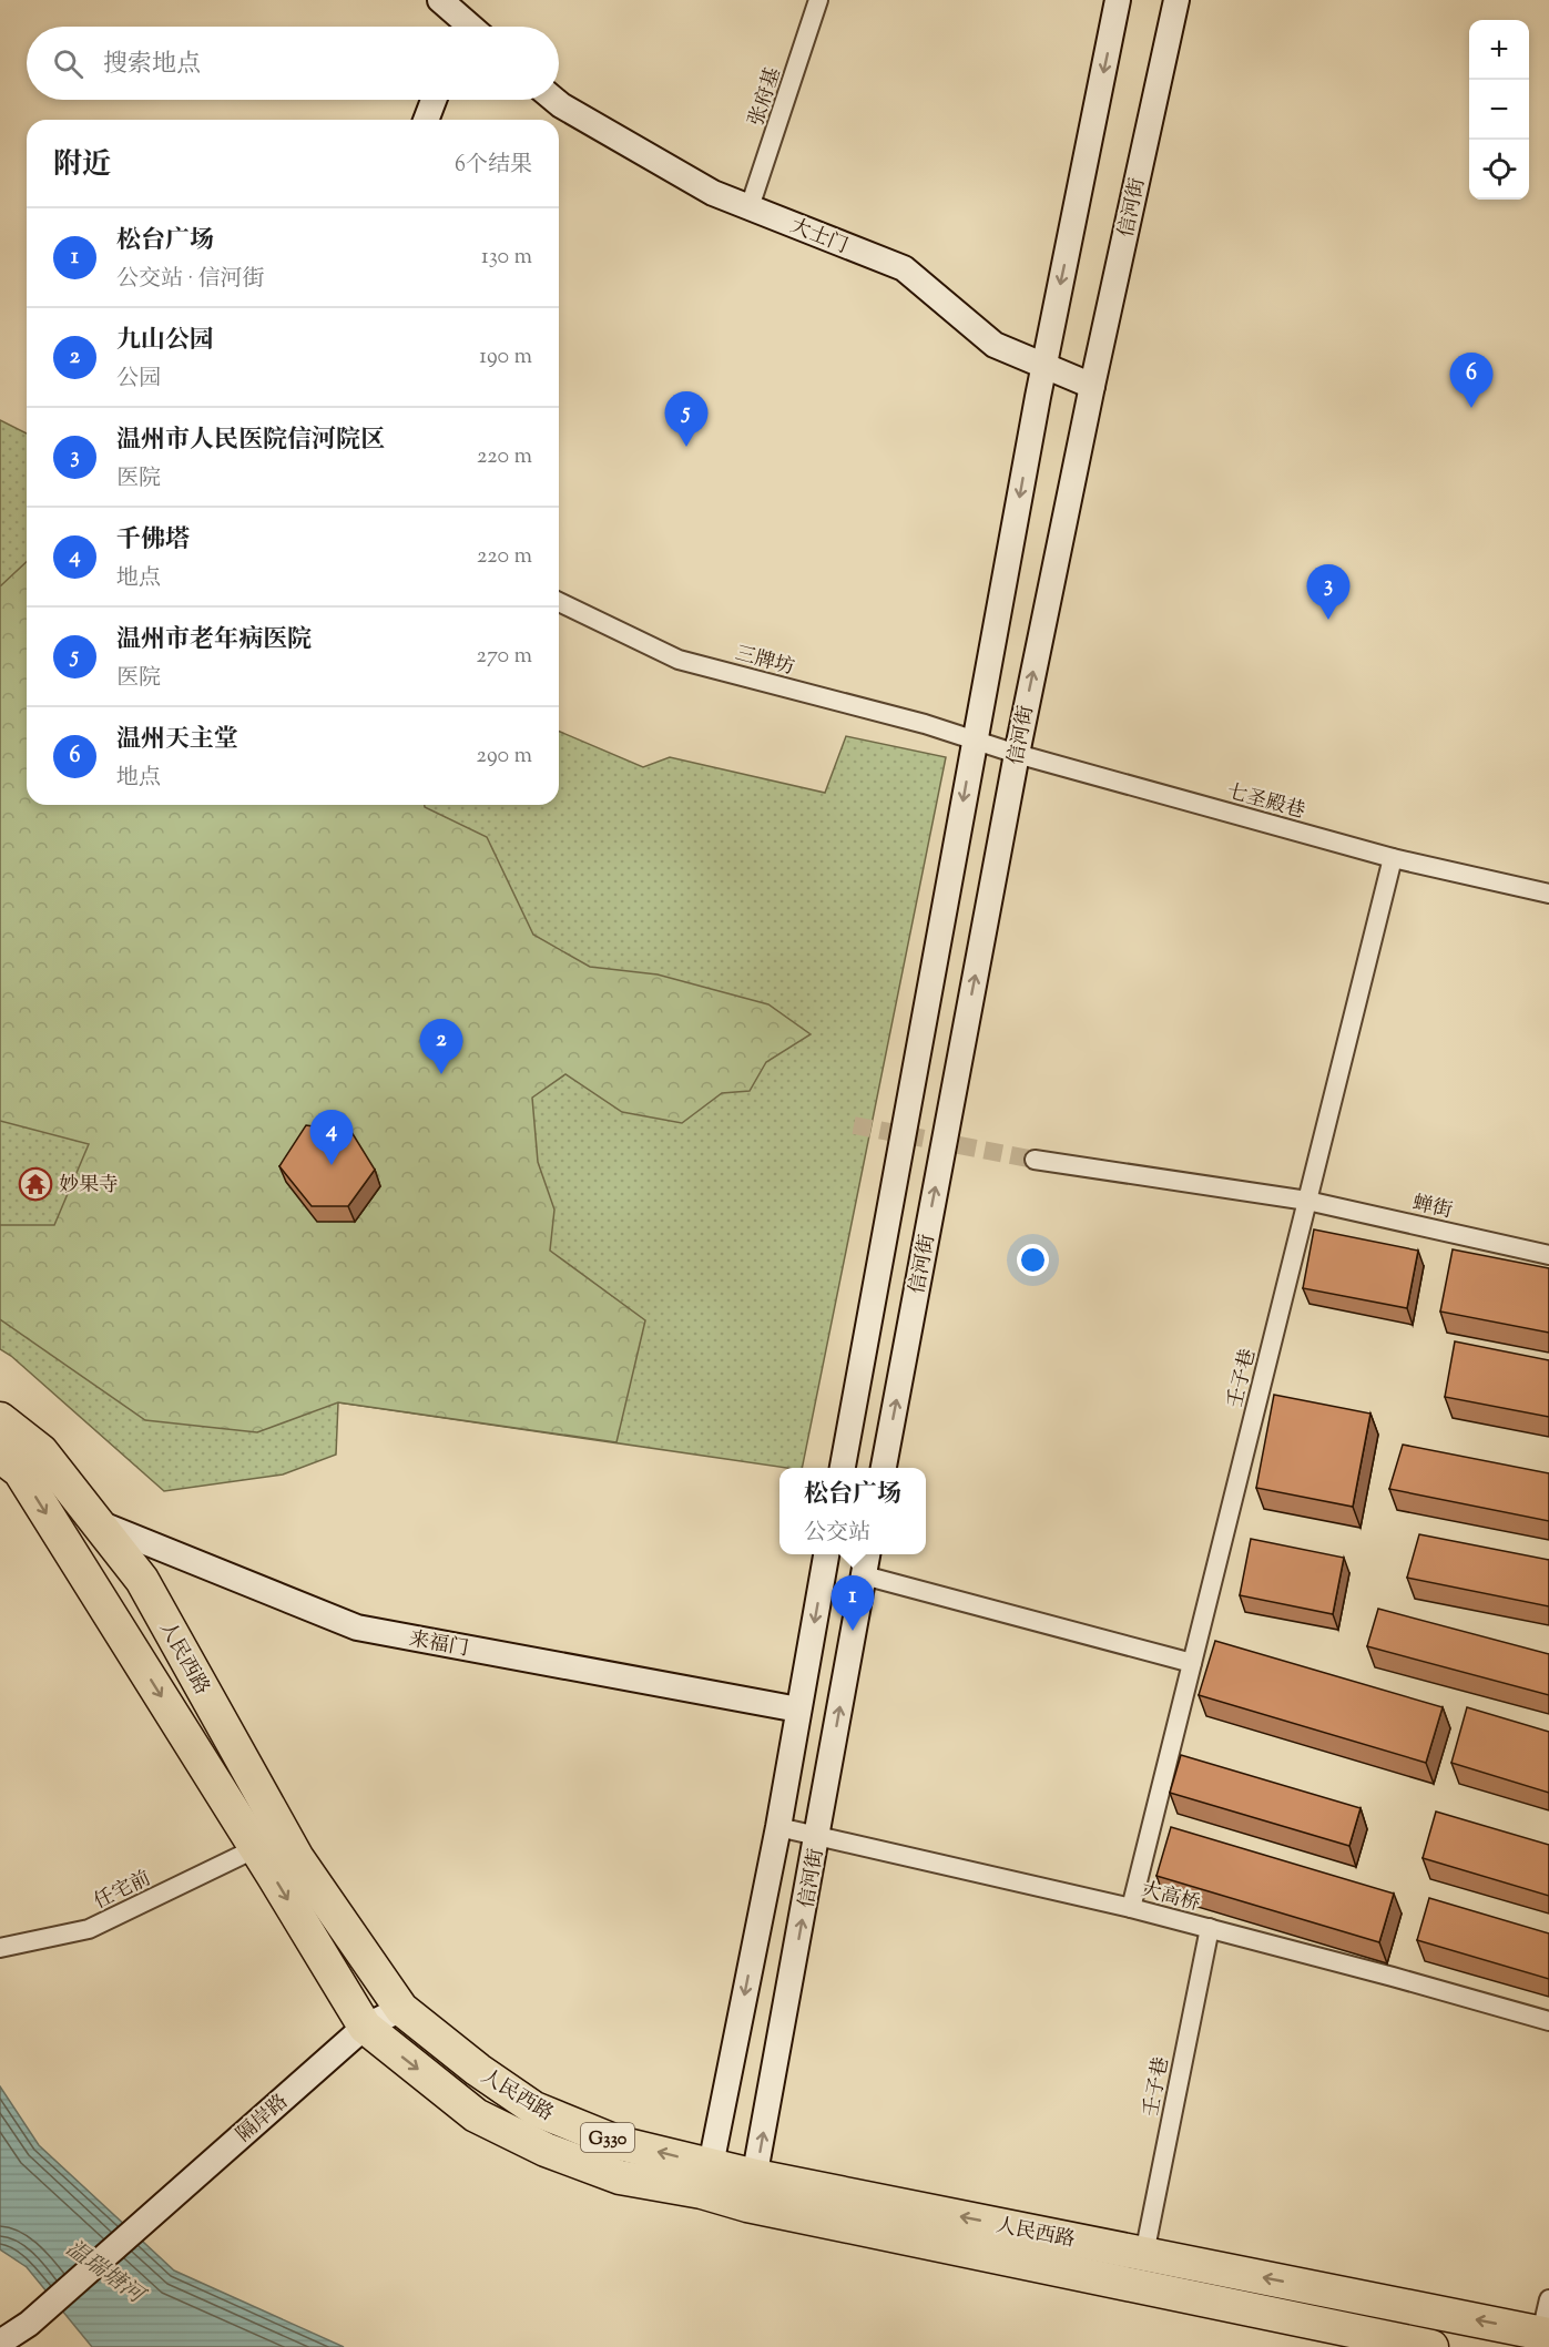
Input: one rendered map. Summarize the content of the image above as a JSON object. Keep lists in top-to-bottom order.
{
  "streets": {
    "highway": ["人民西路", "G330"],
    "main road": [
      "信河街",
      "大士门",
      "来福门",
      "隔岸路"
    ],
    "street": [
      "张府基",
      "三牌坊",
      "七圣殿巷",
      "蝉街",
      "壬子巷",
      "任宅前",
      "大高桥"
    ]
  },
  "crossings": [
    ["张府基", "大士门"],
    ["信河街", "大士门"],
    ["信河街", "三牌坊"],
    ["信河街", "七圣殿巷"],
    ["信河街", "来福门"],
    ["信河街", "人民西路"],
    ["信河街", "大高桥"],
    ["三牌坊", "七圣殿巷"],
    ["七圣殿巷", "壬子巷"],
    ["蝉街", "壬子巷"],
    ["壬子巷", "人民西路"],
    ["壬子巷", "大高桥"],
    ["来福门", "人民西路"],
    ["人民西路", "任宅前"],
    ["人民西路", "隔岸路"]
  ],
  "water": ["温瑞塘河"],
  "places": {
    "temple": ["妙果寺"]
  },
  "page": {
    "map_buttons": ["+", "−"],
    "search": "搜索地点",
    "heading": ["附近", "6个结果"],
    "list": [
      {
        "mark": "1",
        "name": "松台广场",
        "note": "公交站 · 信河街",
        "value": "130 m"
      },
      {
        "mark": "2",
        "name": "九山公园",
        "note": "公园",
        "value": "190 m"
      },
      {
        "mark": "3",
        "name": "温州市人民医院信河院区",
        "note": "医院",
        "value": "220 m"
      },
      {
        "mark": "4",
        "name": "千佛塔",
        "note": "地点",
        "value": "220 m"
      },
      {
        "mark": "5",
        "name": "温州市老年病医院",
        "note": "医院",
        "value": "270 m"
      },
      {
        "mark": "6",
        "name": "温州天主堂",
        "note": "地点",
        "value": "290 m"
      }
    ],
    "pins": [
      "6",
      "5",
      "3",
      "2",
      "4",
      "1"
    ],
    "popup": ["松台广场", "公交站"]
  }
}
